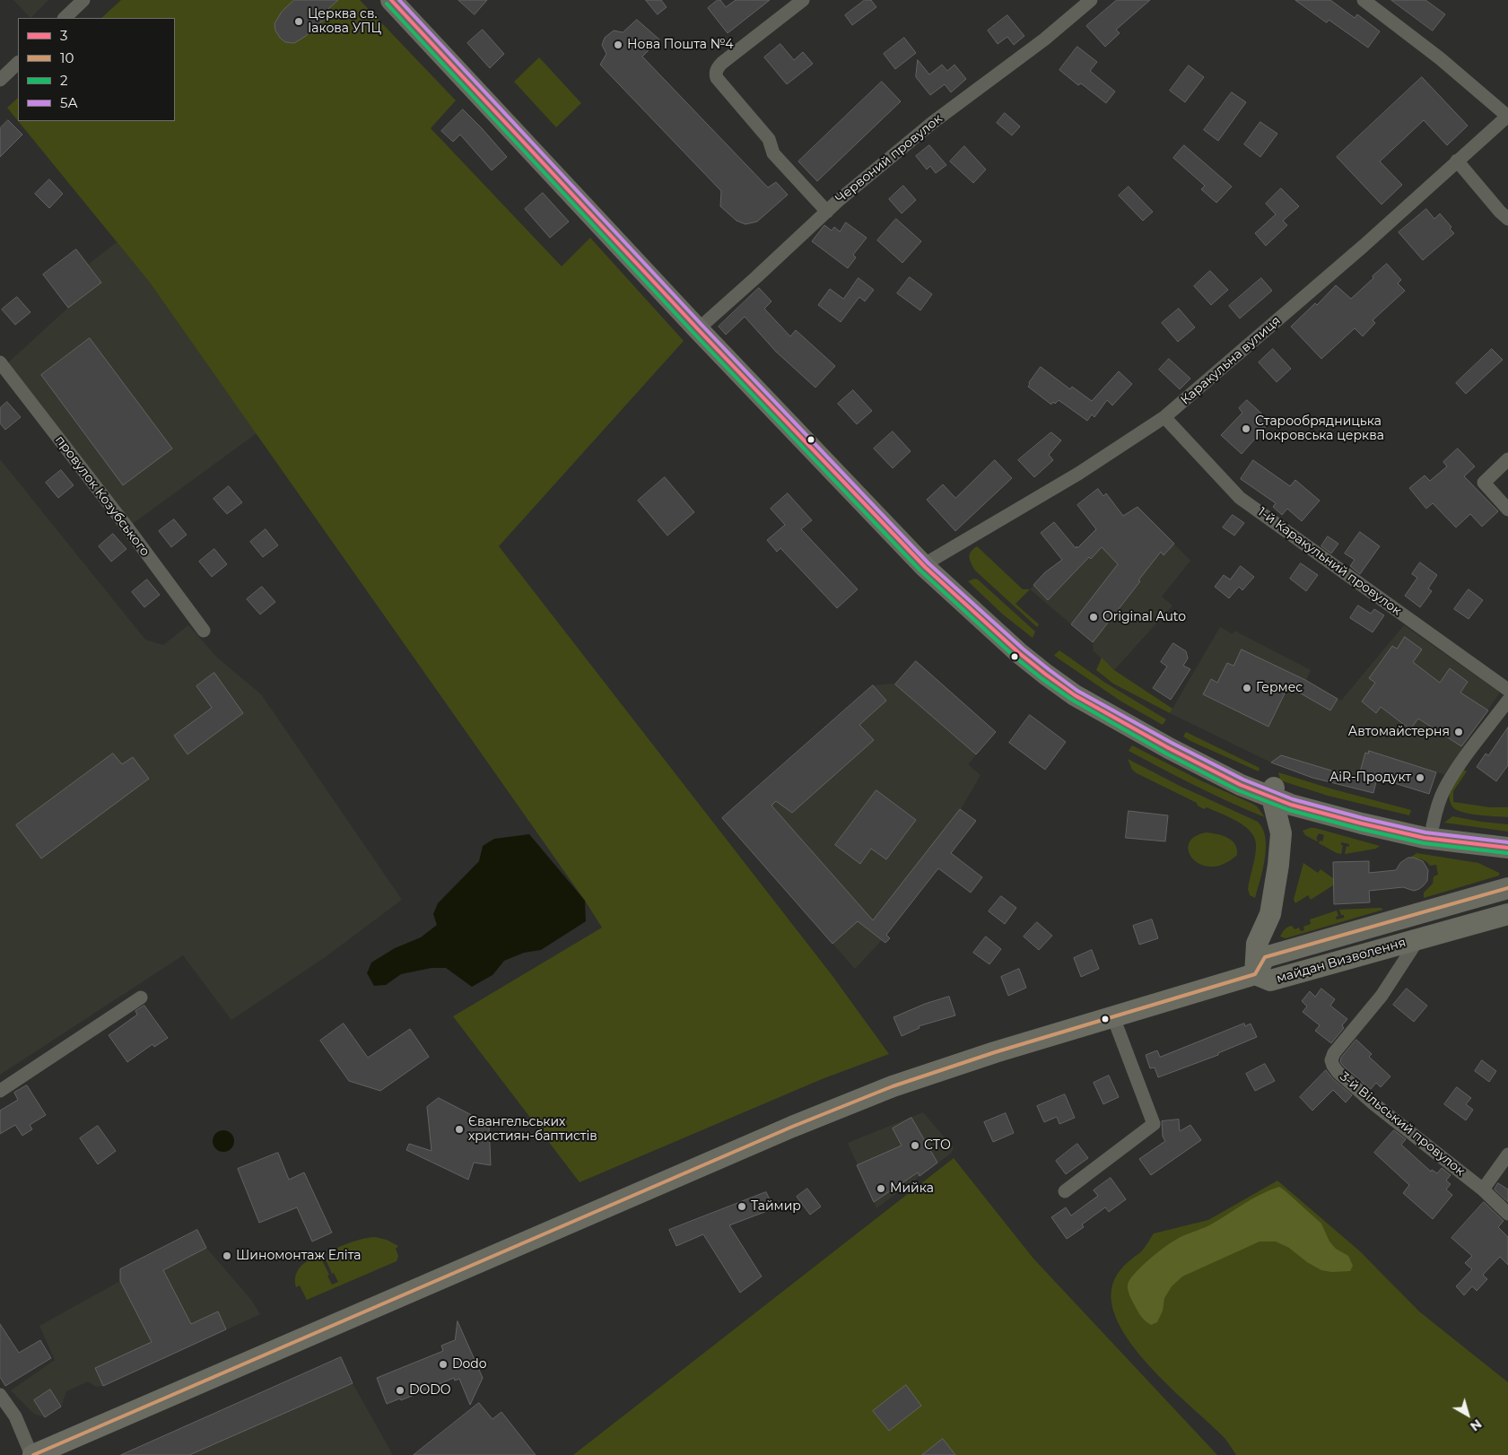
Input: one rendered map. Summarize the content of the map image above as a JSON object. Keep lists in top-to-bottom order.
{
  "streets": {
    "main road": ["майдан Визволення"],
    "street": [
      "Червоний провулок",
      "Каракульна вулиця",
      "провулок Козубського",
      "1-й Каракульний провулок",
      "3-й Вільський провулок"
    ]
  },
  "crossings": [
    ["Каракульна вулиця", "1-й Каракульний провулок"],
    ["майдан Визволення", "3-й Вільський провулок"]
  ],
  "places": [
    "Церква св. Іакова УПЦ",
    "Нова Пошта №4",
    "Старообрядницька Покровська церква",
    "Original Auto",
    "Гермес",
    "Автомайстерня",
    "AiR-Продукт",
    "Євангельських християн-баптистів",
    "СТО",
    "Мийка",
    "Таймир",
    "Шиномонтаж Еліта",
    "Dodo",
    "DODO"
  ],
  "lines": [
    "transit line 3",
    "transit line 5А",
    "transit line 2",
    "transit line 10"
  ],
  "legend": [
    "3",
    "10",
    "2",
    "5А"
  ],
  "north": "bottom right"
}
